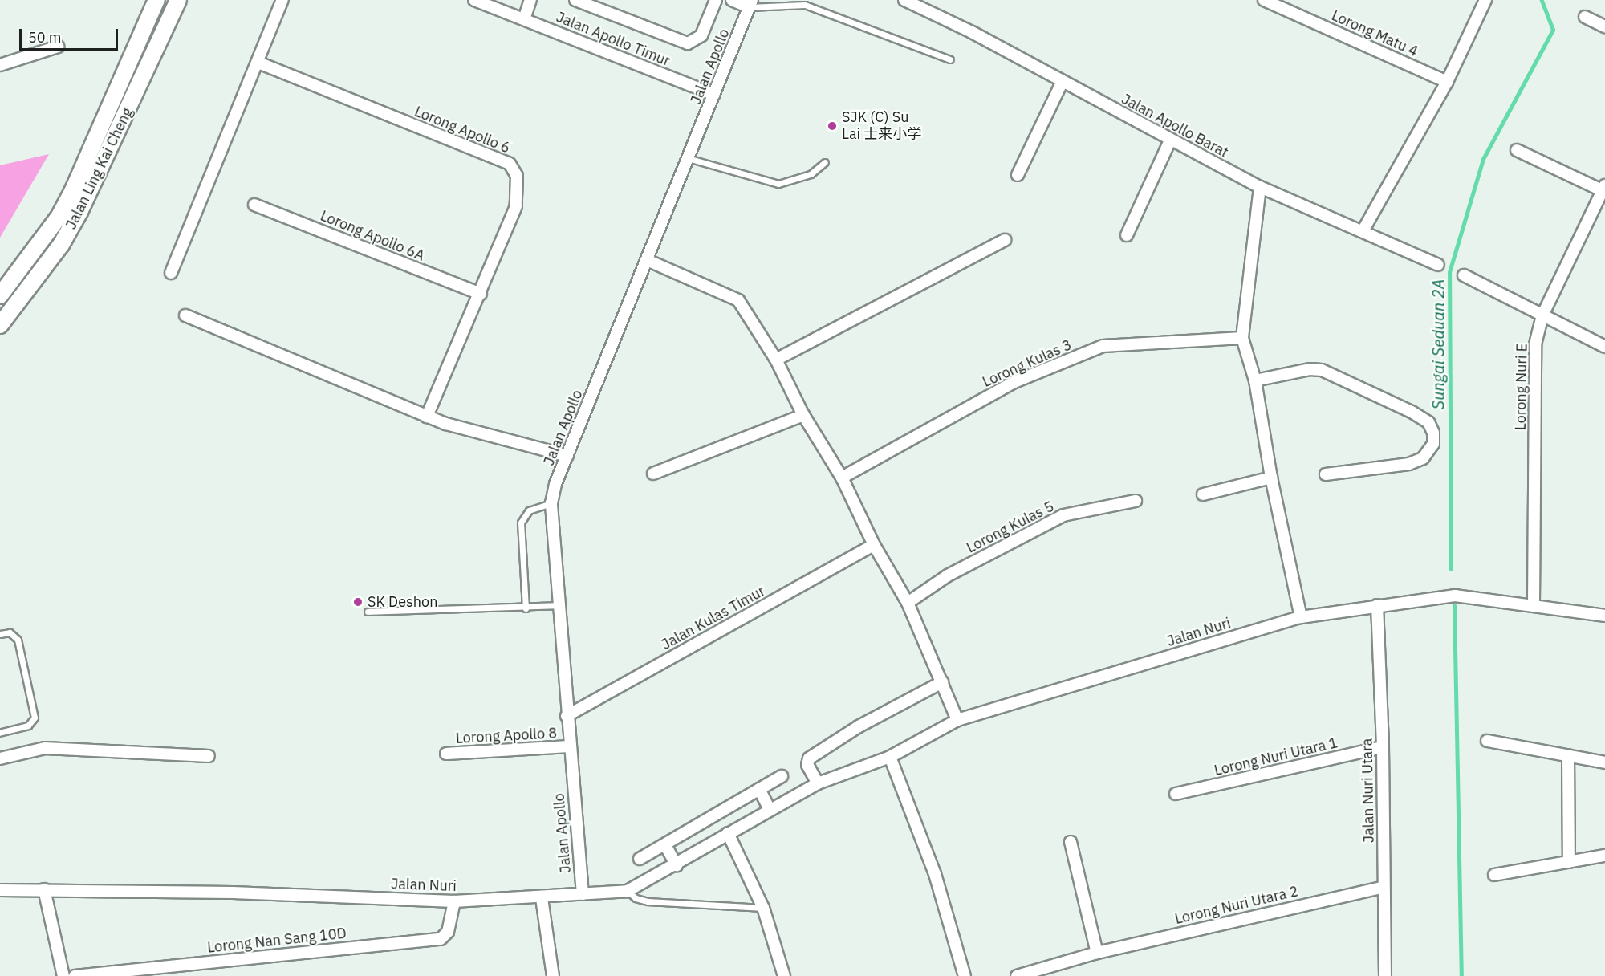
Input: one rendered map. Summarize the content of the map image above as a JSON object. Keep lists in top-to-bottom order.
{
  "streets": {
    "street": [
      "Lorong Matu 4",
      "Jalan Apollo Timur",
      "Jalan Apollo",
      "Jalan Apollo Barat",
      "Lorong Apollo 6",
      "Jalan Ling Kai Cheng",
      "Lorong Apollo 6A",
      "Lorong Kulas 3",
      "Lorong Nuri E",
      "Lorong Kulas 5",
      "Jalan Kulas Timur",
      "Jalan Nuri",
      "Lorong Apollo 8",
      "Lorong Nuri Utara 1",
      "Jalan Nuri Utara",
      "Lorong Nuri Utara 2",
      "Lorong Nan Sang 10D"
    ]
  },
  "crossings": [
    ["Jalan Apollo Timur", "Jalan Apollo"],
    ["Jalan Apollo", "Jalan Kulas Timur"],
    ["Jalan Apollo", "Jalan Nuri"],
    ["Jalan Apollo", "Lorong Apollo 8"],
    ["Lorong Apollo 6", "Lorong Apollo 6A"],
    ["Lorong Nuri E", "Jalan Nuri"],
    ["Jalan Nuri", "Jalan Nuri Utara"],
    ["Jalan Nuri", "Lorong Nan Sang 10D"],
    ["Lorong Nuri Utara 1", "Jalan Nuri Utara"],
    ["Jalan Nuri Utara", "Lorong Nuri Utara 2"]
  ],
  "water": ["Sungai Seduan 2A"],
  "places": ["SJK (C) Su Lai 士来小学", "SK Deshon"],
  "scale_bar": "50 m"
}
